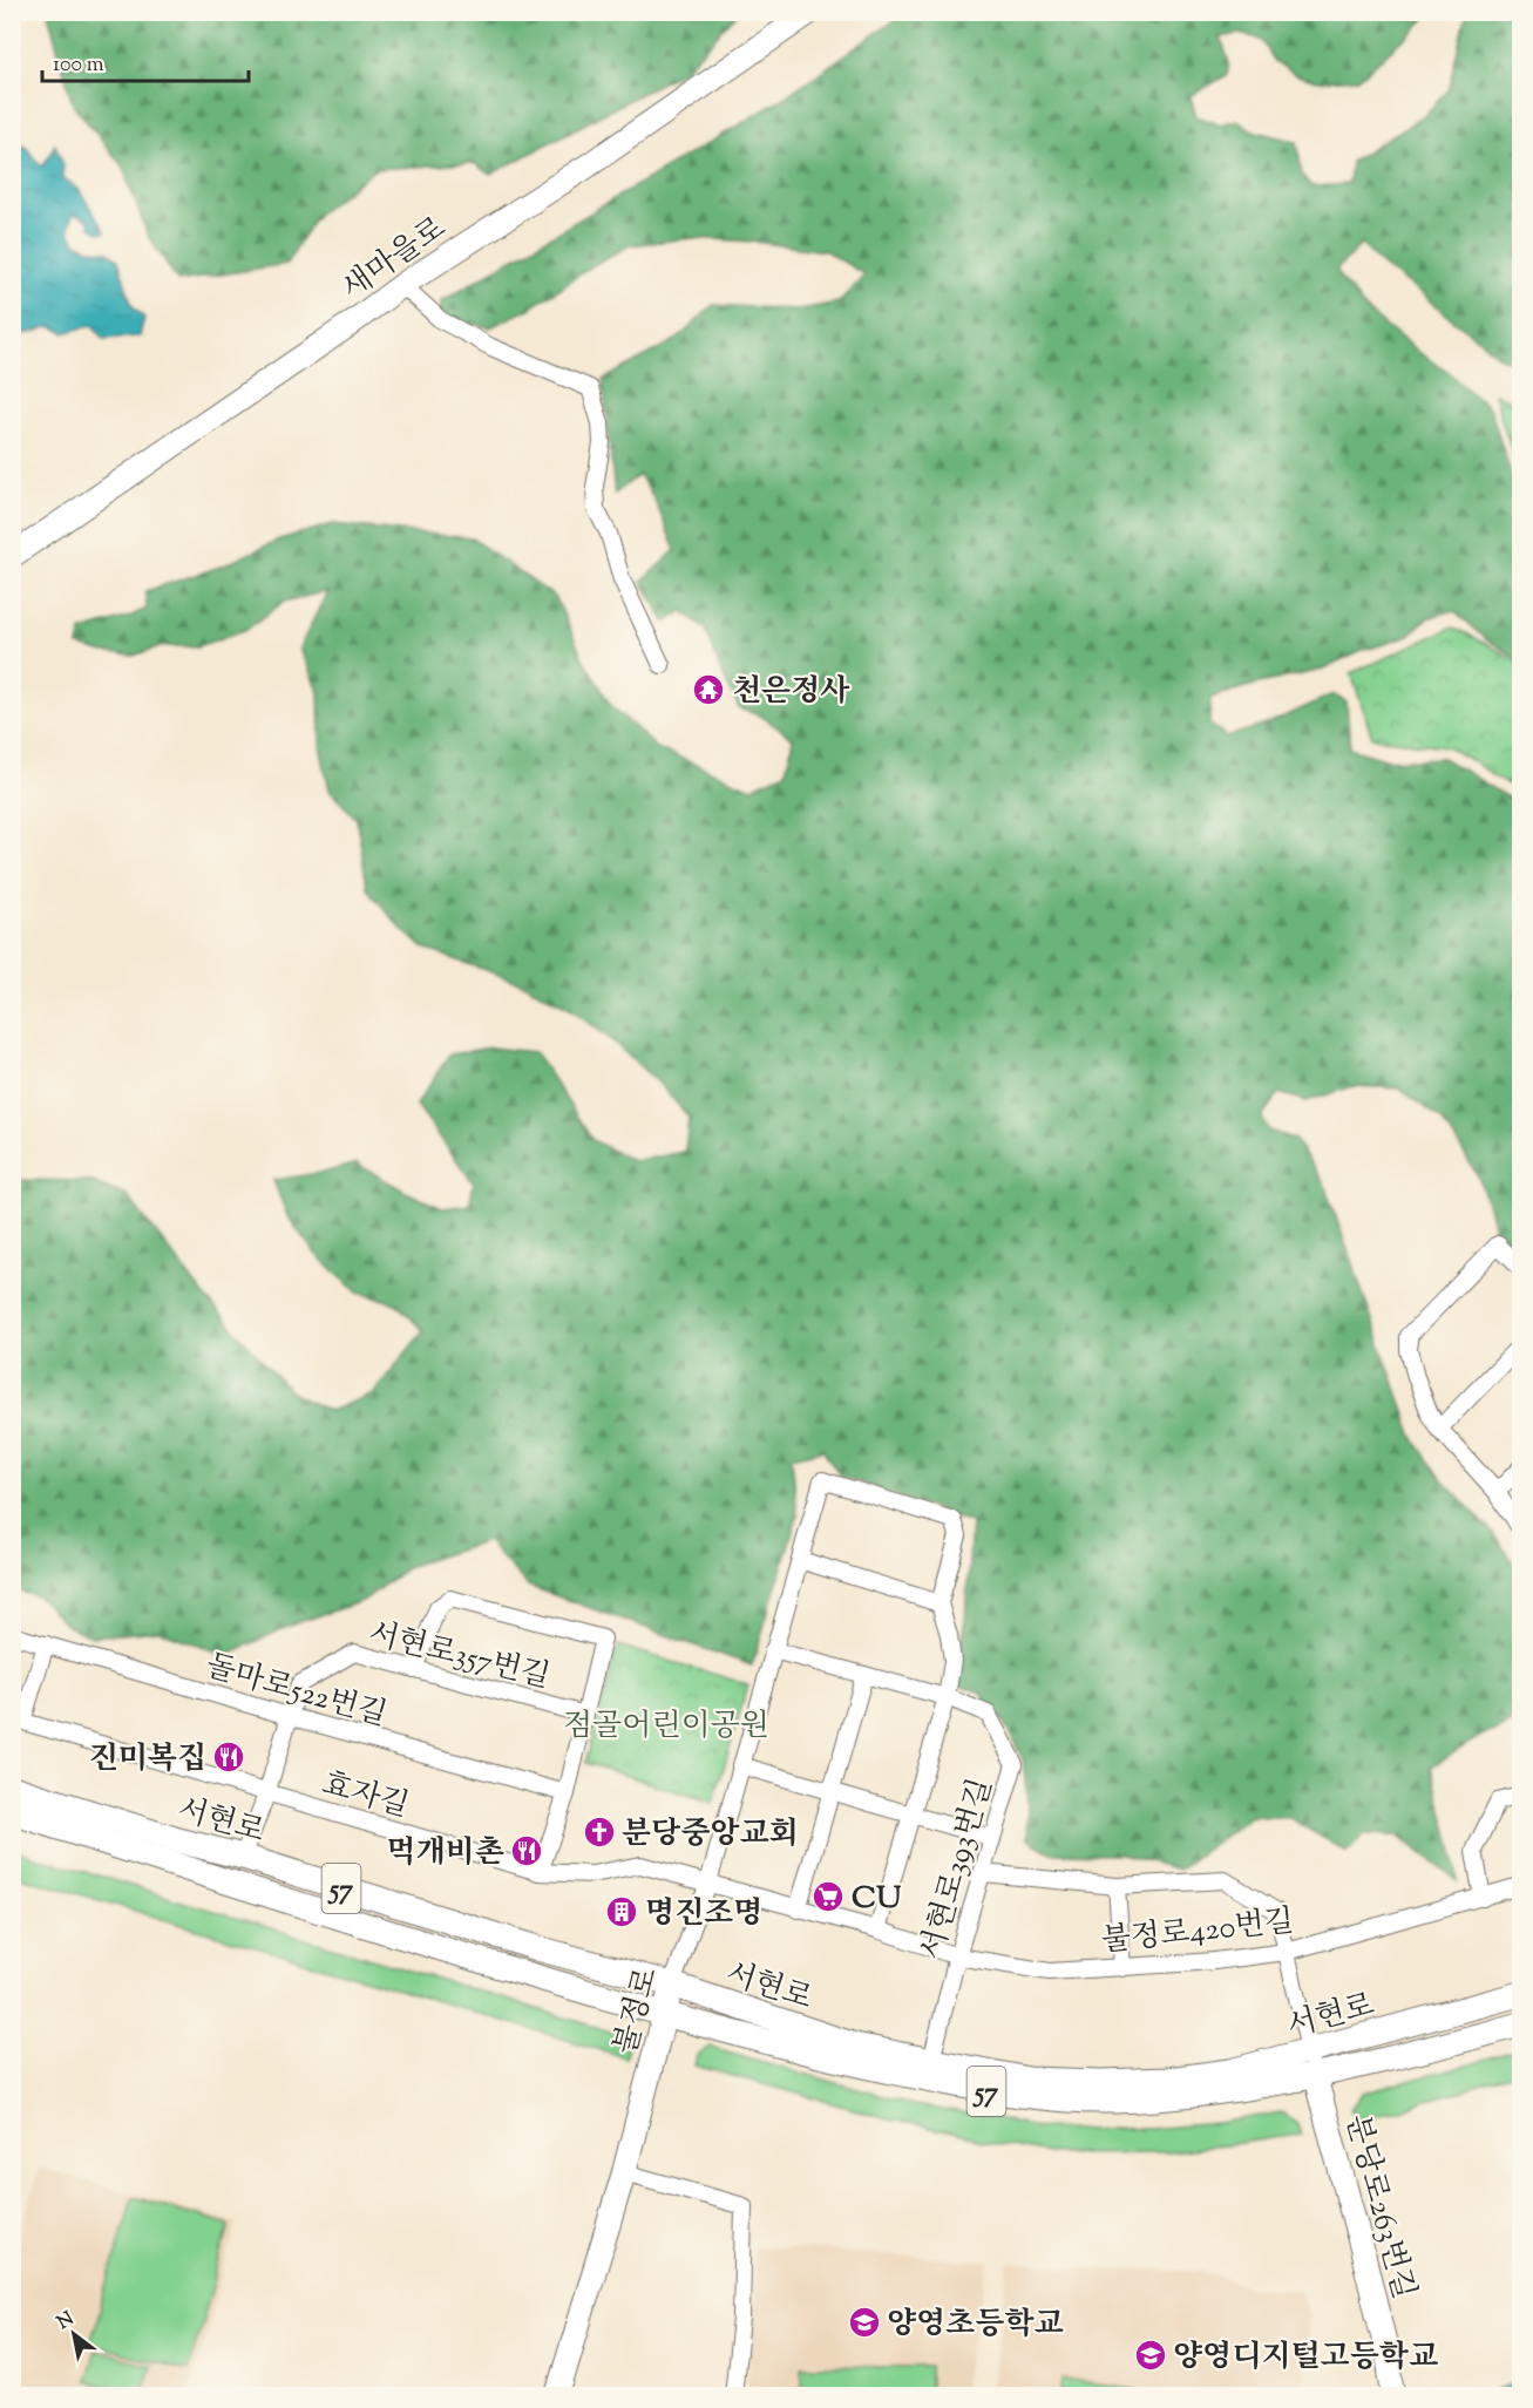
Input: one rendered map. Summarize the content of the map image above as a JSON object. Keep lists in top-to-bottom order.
{
  "streets": {
    "main road": ["서현로", "57"],
    "street": [
      "새마을로",
      "서현로357번길",
      "돌마로522번길",
      "효자길",
      "서현로393번길",
      "불정로420번길",
      "불정로",
      "분당로263번길"
    ]
  },
  "crossings": [
    ["서현로357번길", "돌마로522번길"],
    ["서현로357번길", "효자길"],
    ["서현로357번길", "서현로"],
    ["효자길", "불정로420번길"],
    ["효자길", "불정로"],
    ["서현로", "서현로393번길"],
    ["서현로", "불정로"],
    ["서현로", "분당로263번길"],
    ["서현로393번길", "불정로420번길"],
    ["서현로393번길", "불정로"],
    ["불정로420번길", "불정로"]
  ],
  "parks": ["점골어린이공원"],
  "places": {
    "temple": ["천은정사"],
    "restaurant": ["진미복집", "먹개비촌"],
    "church": ["분당중앙교회"],
    "supermarket": ["CU"],
    "building": ["명진조명"],
    "school or university": ["양영초등학교", "양영디지털고등학교"]
  },
  "scale_bar": "100 m",
  "north": "top left"
}
